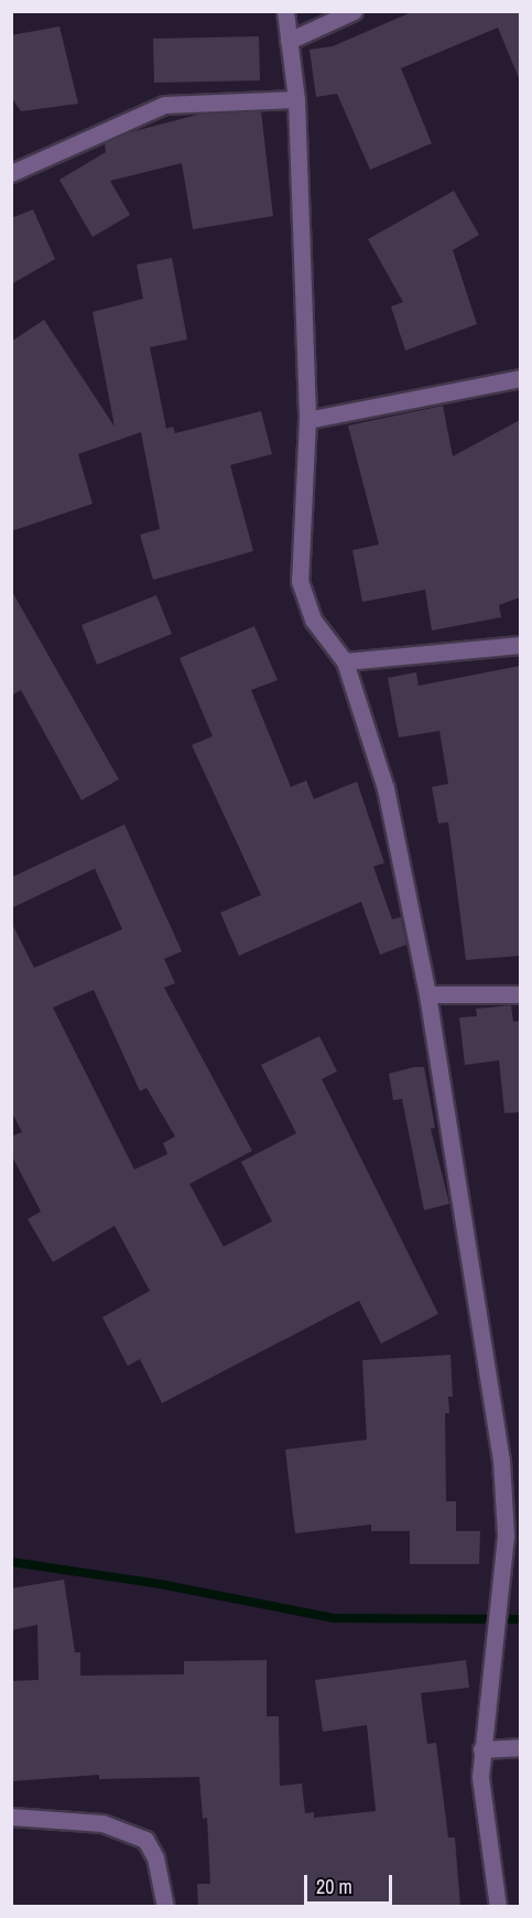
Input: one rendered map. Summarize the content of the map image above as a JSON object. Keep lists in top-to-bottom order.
{
  "scale_bar": "20 m"
}
